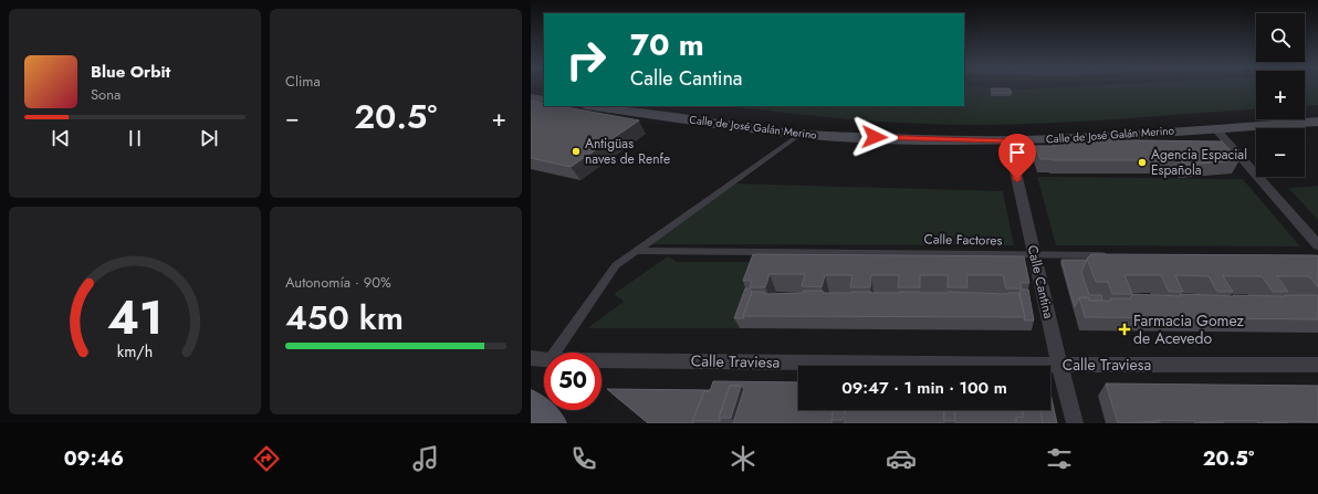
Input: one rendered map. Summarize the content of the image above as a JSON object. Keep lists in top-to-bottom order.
{
  "streets": {
    "main road": ["Calle de José Galán Merino"],
    "street": ["Calle Factores", "Calle Cantina", "Calle Traviesa"]
  },
  "crossings": [
    ["Calle de José Galán Merino", "Calle Cantina"],
    ["Calle Factores", "Calle Cantina"],
    ["Calle Cantina", "Calle Traviesa"]
  ],
  "places": {
    "other": ["Antigüas naves de Renfe", "Agencia Espacial Española"],
    "health": ["Farmacia Gomez de Acevedo"]
  },
  "page": {
    "tile": [
      "Clima",
      ["Autonomía · 90%", "450 km"]
    ],
    "map_buttons": ["+", "−"],
    "turn": ["70 m", "Calle Cantina"],
    "song": ["Blue Orbit", "Sona"],
    "heat": ["−", "20.5°", "+"],
    "limit": "50",
    "trip": "09:47 · 1 min · 100 m",
    "tabs": ["09:46", "20.5°"],
    "gauge": ["41", "km/h"]
  }
}
